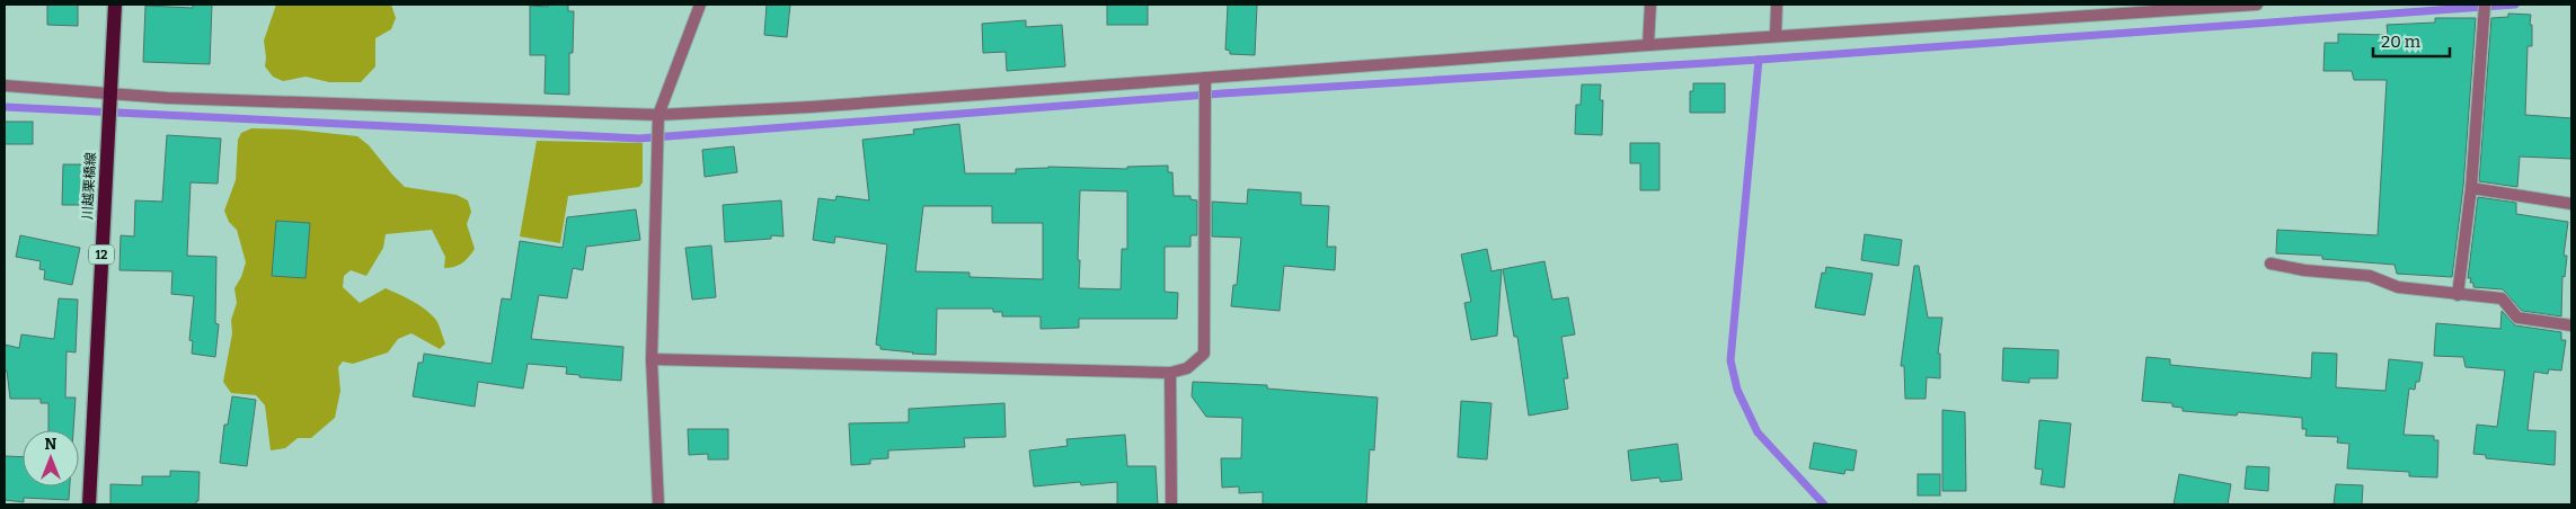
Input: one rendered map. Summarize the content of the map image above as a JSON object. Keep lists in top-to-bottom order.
{
  "streets": {
    "main road": ["川越栗橋線", "12"]
  },
  "scale_bar": "20 m",
  "north": "top"
}
